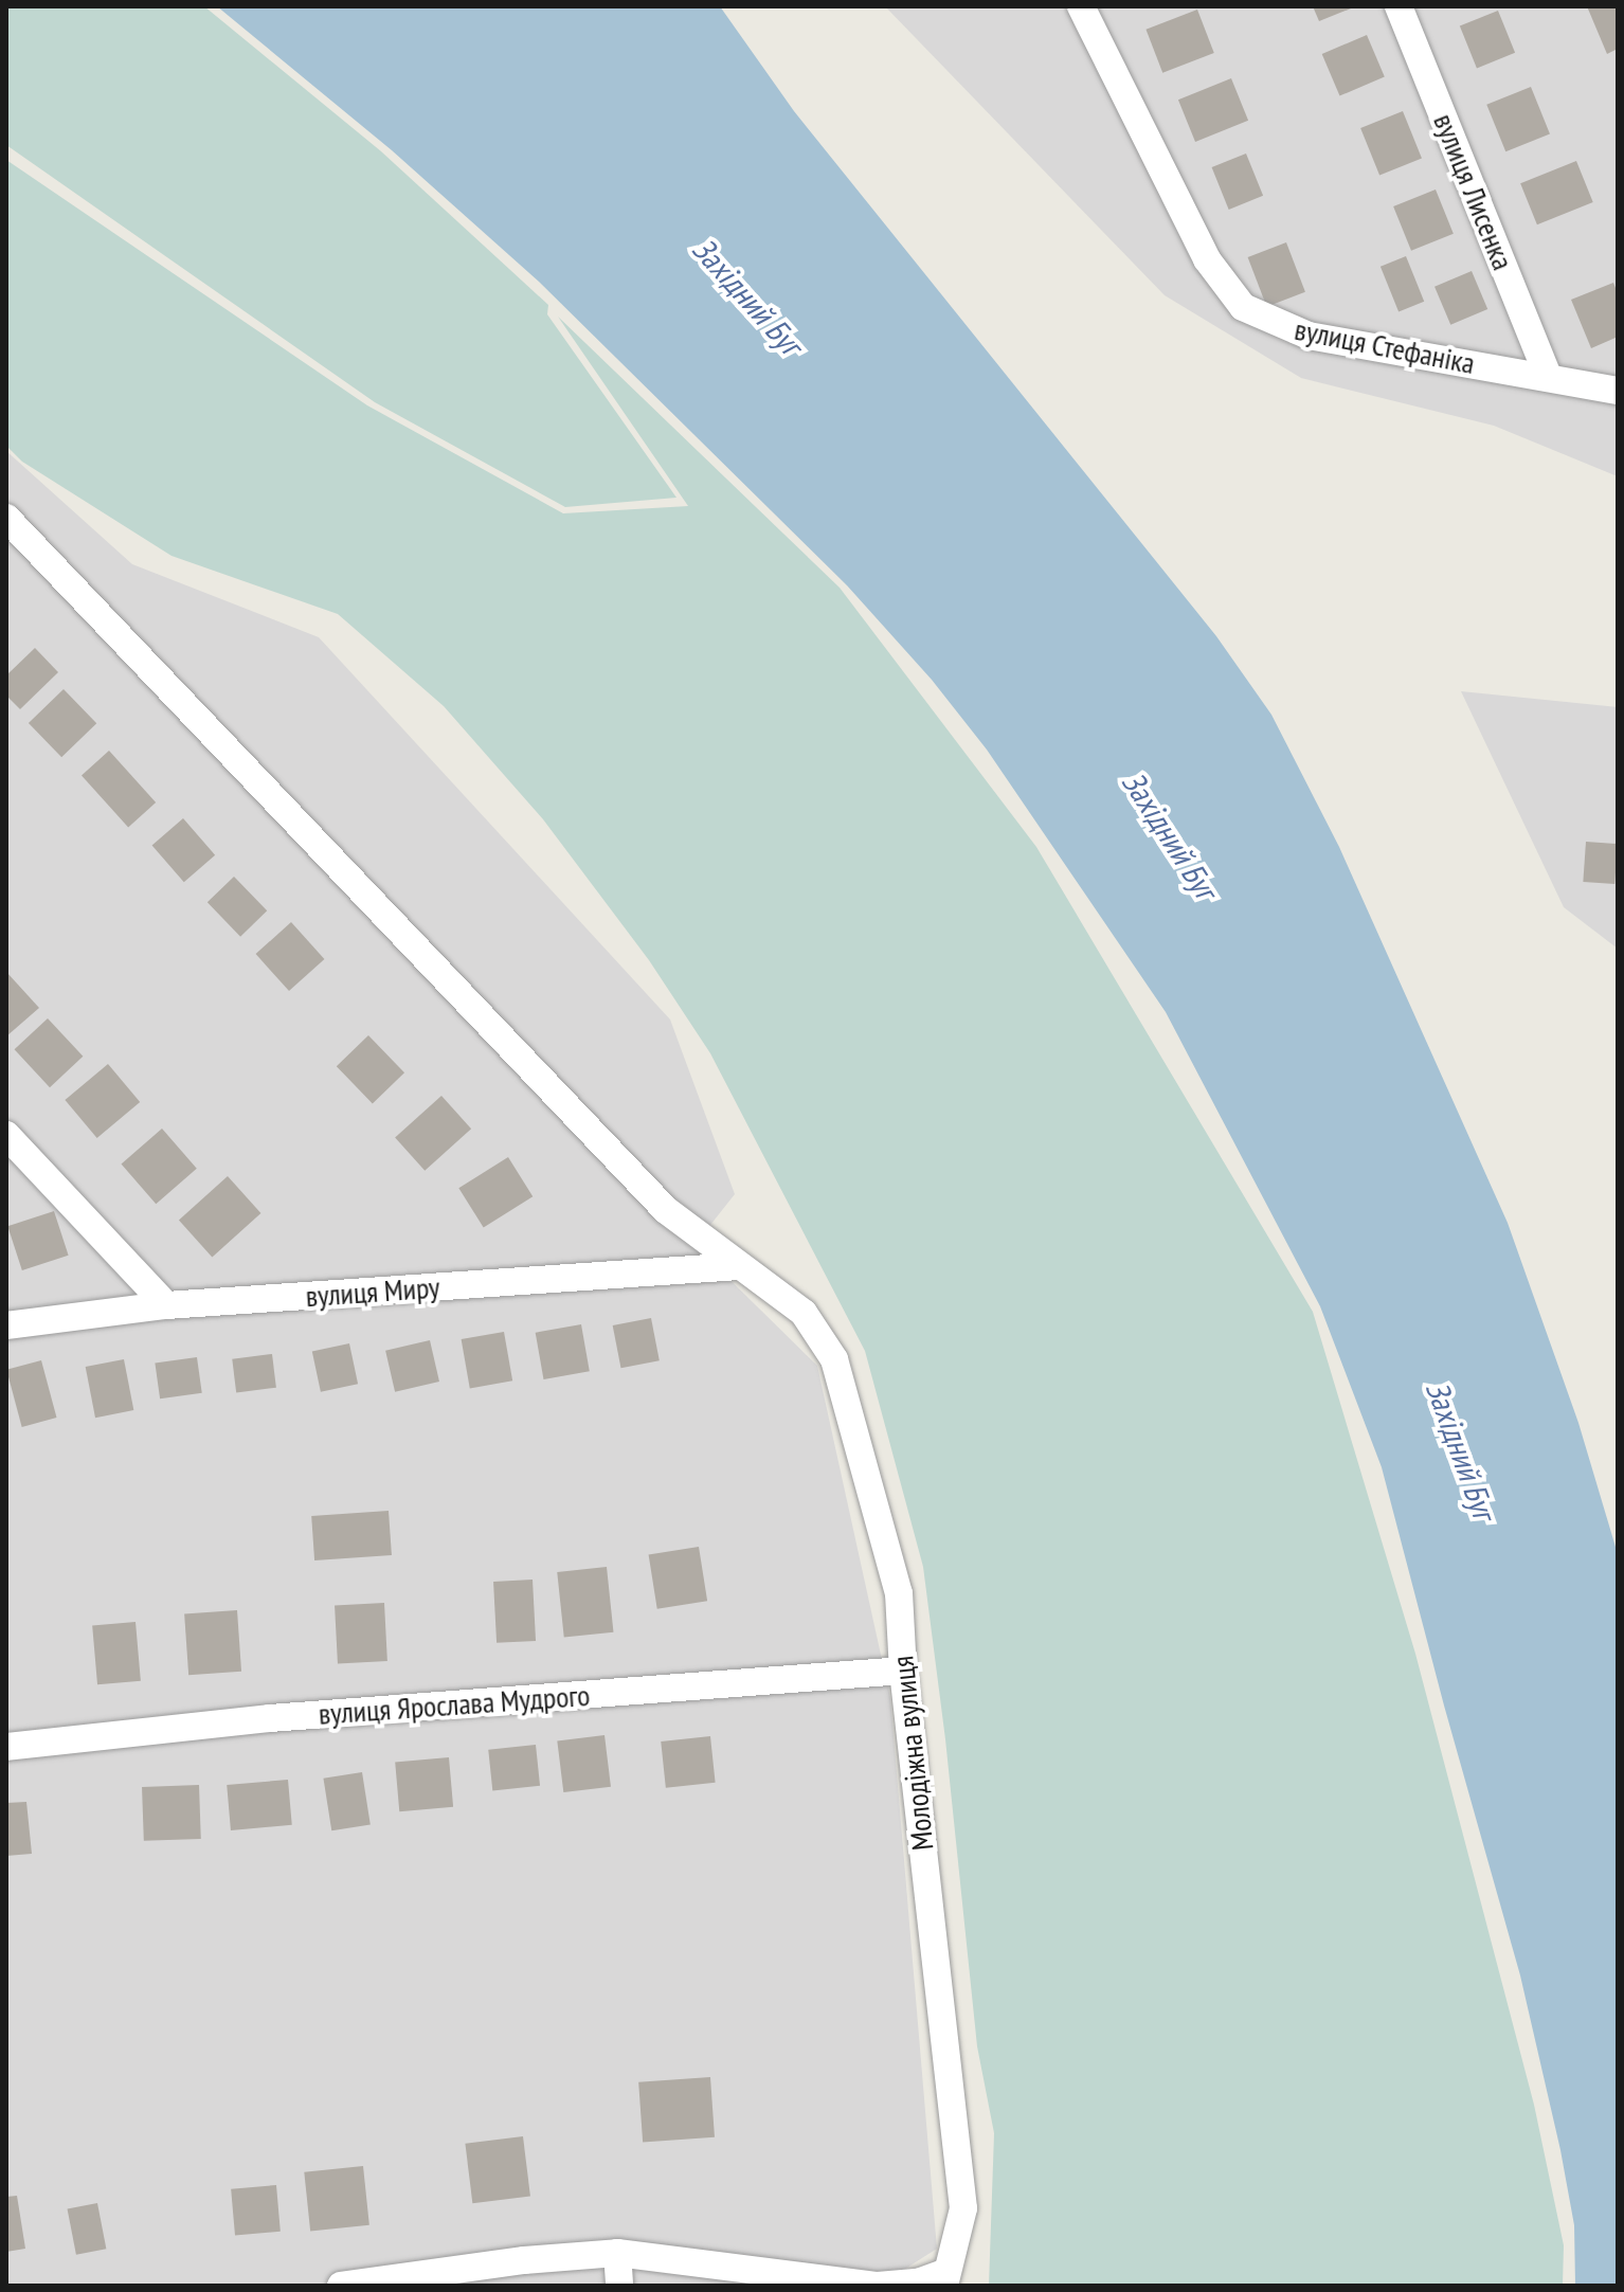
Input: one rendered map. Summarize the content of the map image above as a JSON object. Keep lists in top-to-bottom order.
{
  "streets": {
    "street": [
      "вулиця Лисенка",
      "вулиця Стефаніка",
      "вулиця Миру",
      "вулиця Ярослава Мудрого",
      "Молодіжна вулиця"
    ]
  },
  "crossings": [
    ["вулиця Лисенка", "вулиця Стефаніка"],
    ["вулиця Миру", "Молодіжна вулиця"],
    ["вулиця Ярослава Мудрого", "Молодіжна вулиця"]
  ],
  "water": ["Західний Буг"]
}
